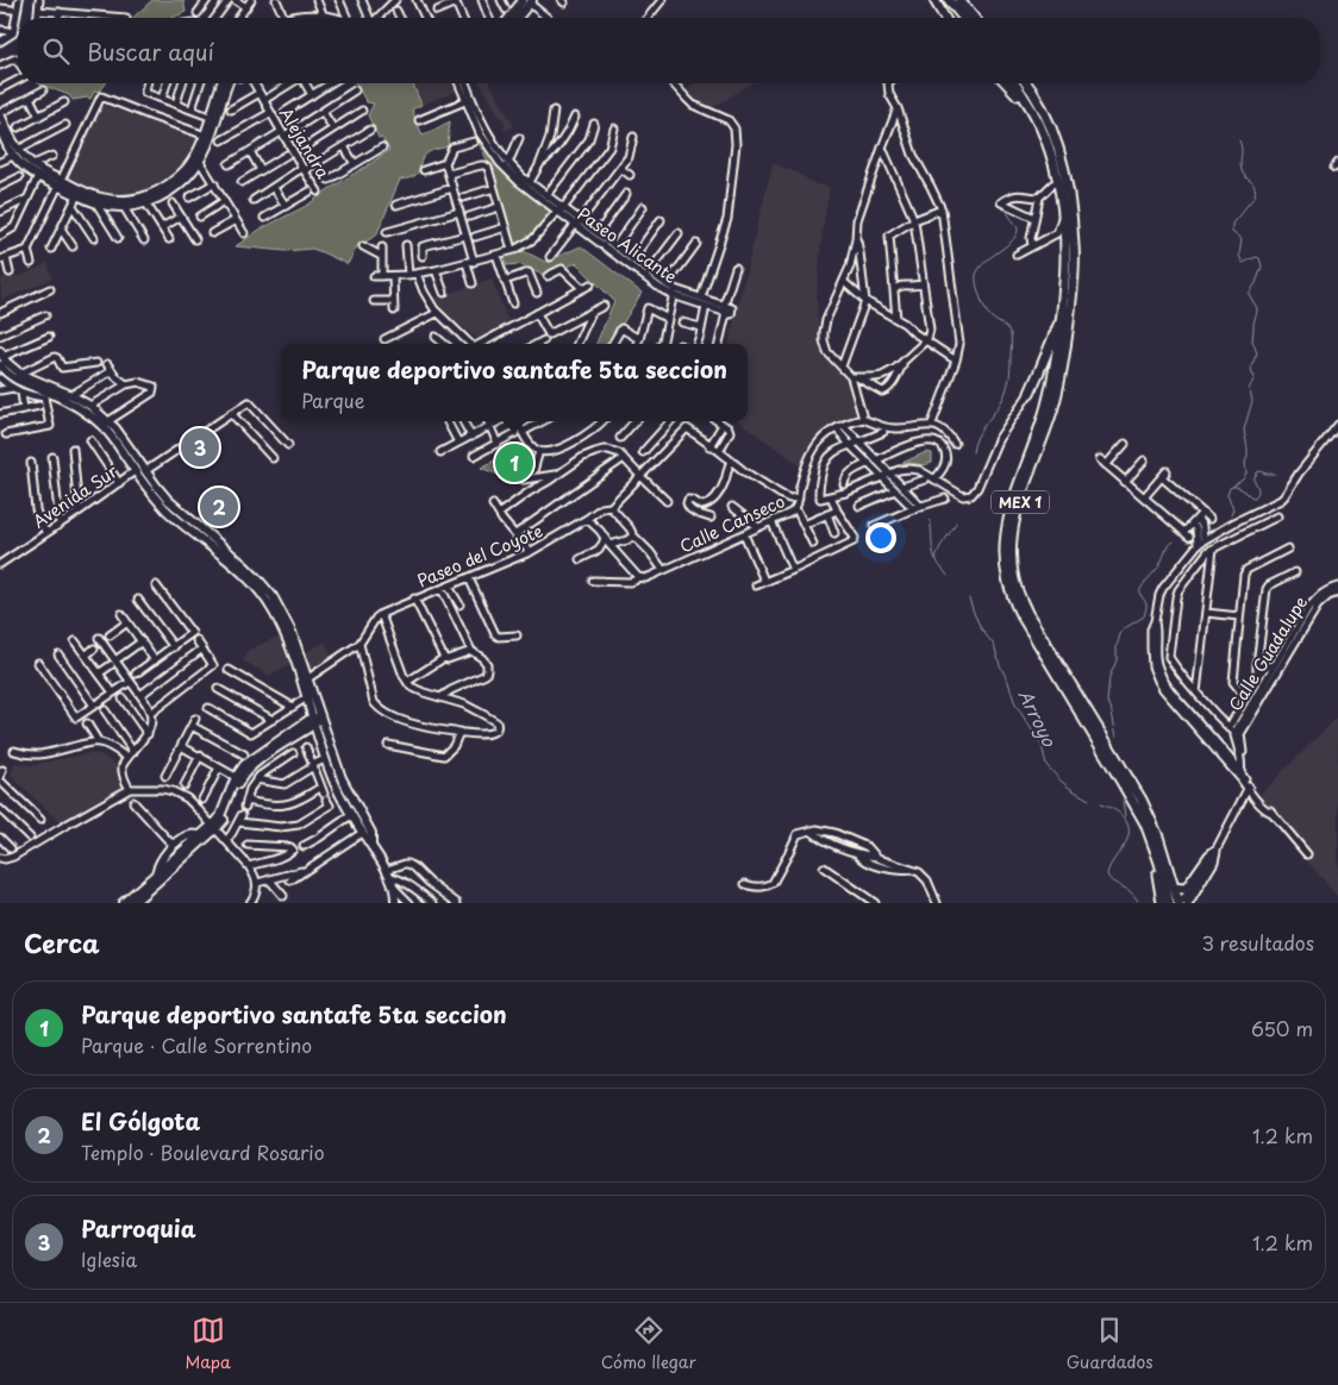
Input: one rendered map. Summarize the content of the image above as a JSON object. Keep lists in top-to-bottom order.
{
  "streets": {
    "highway": ["MEX 1"],
    "street": [
      "Alejandra",
      "Paseo Alicante",
      "Avenida Sur",
      "Calle Canseco",
      "Paseo del Coyote",
      "Calle Guadalupe"
    ]
  },
  "water": ["Arroyo"],
  "page": {
    "search": "Buscar aquí",
    "popup": ["Parque deportivo santafe 5ta seccion", "Parque"],
    "pins": ["3", "1", "2"],
    "heading": ["Cerca", "3 resultados"],
    "list": [
      {
        "mark": "1",
        "name": "Parque deportivo santafe 5ta seccion",
        "note": "Parque · Calle Sorrentino",
        "value": "650 m"
      },
      {
        "mark": "2",
        "name": "El Gólgota",
        "note": "Templo · Boulevard Rosario",
        "value": "1.2 km"
      },
      {
        "mark": "3",
        "name": "Parroquia",
        "note": "Iglesia",
        "value": "1.2 km"
      }
    ],
    "nav": ["Mapa", "Cómo llegar", "Guardados"]
  }
}
